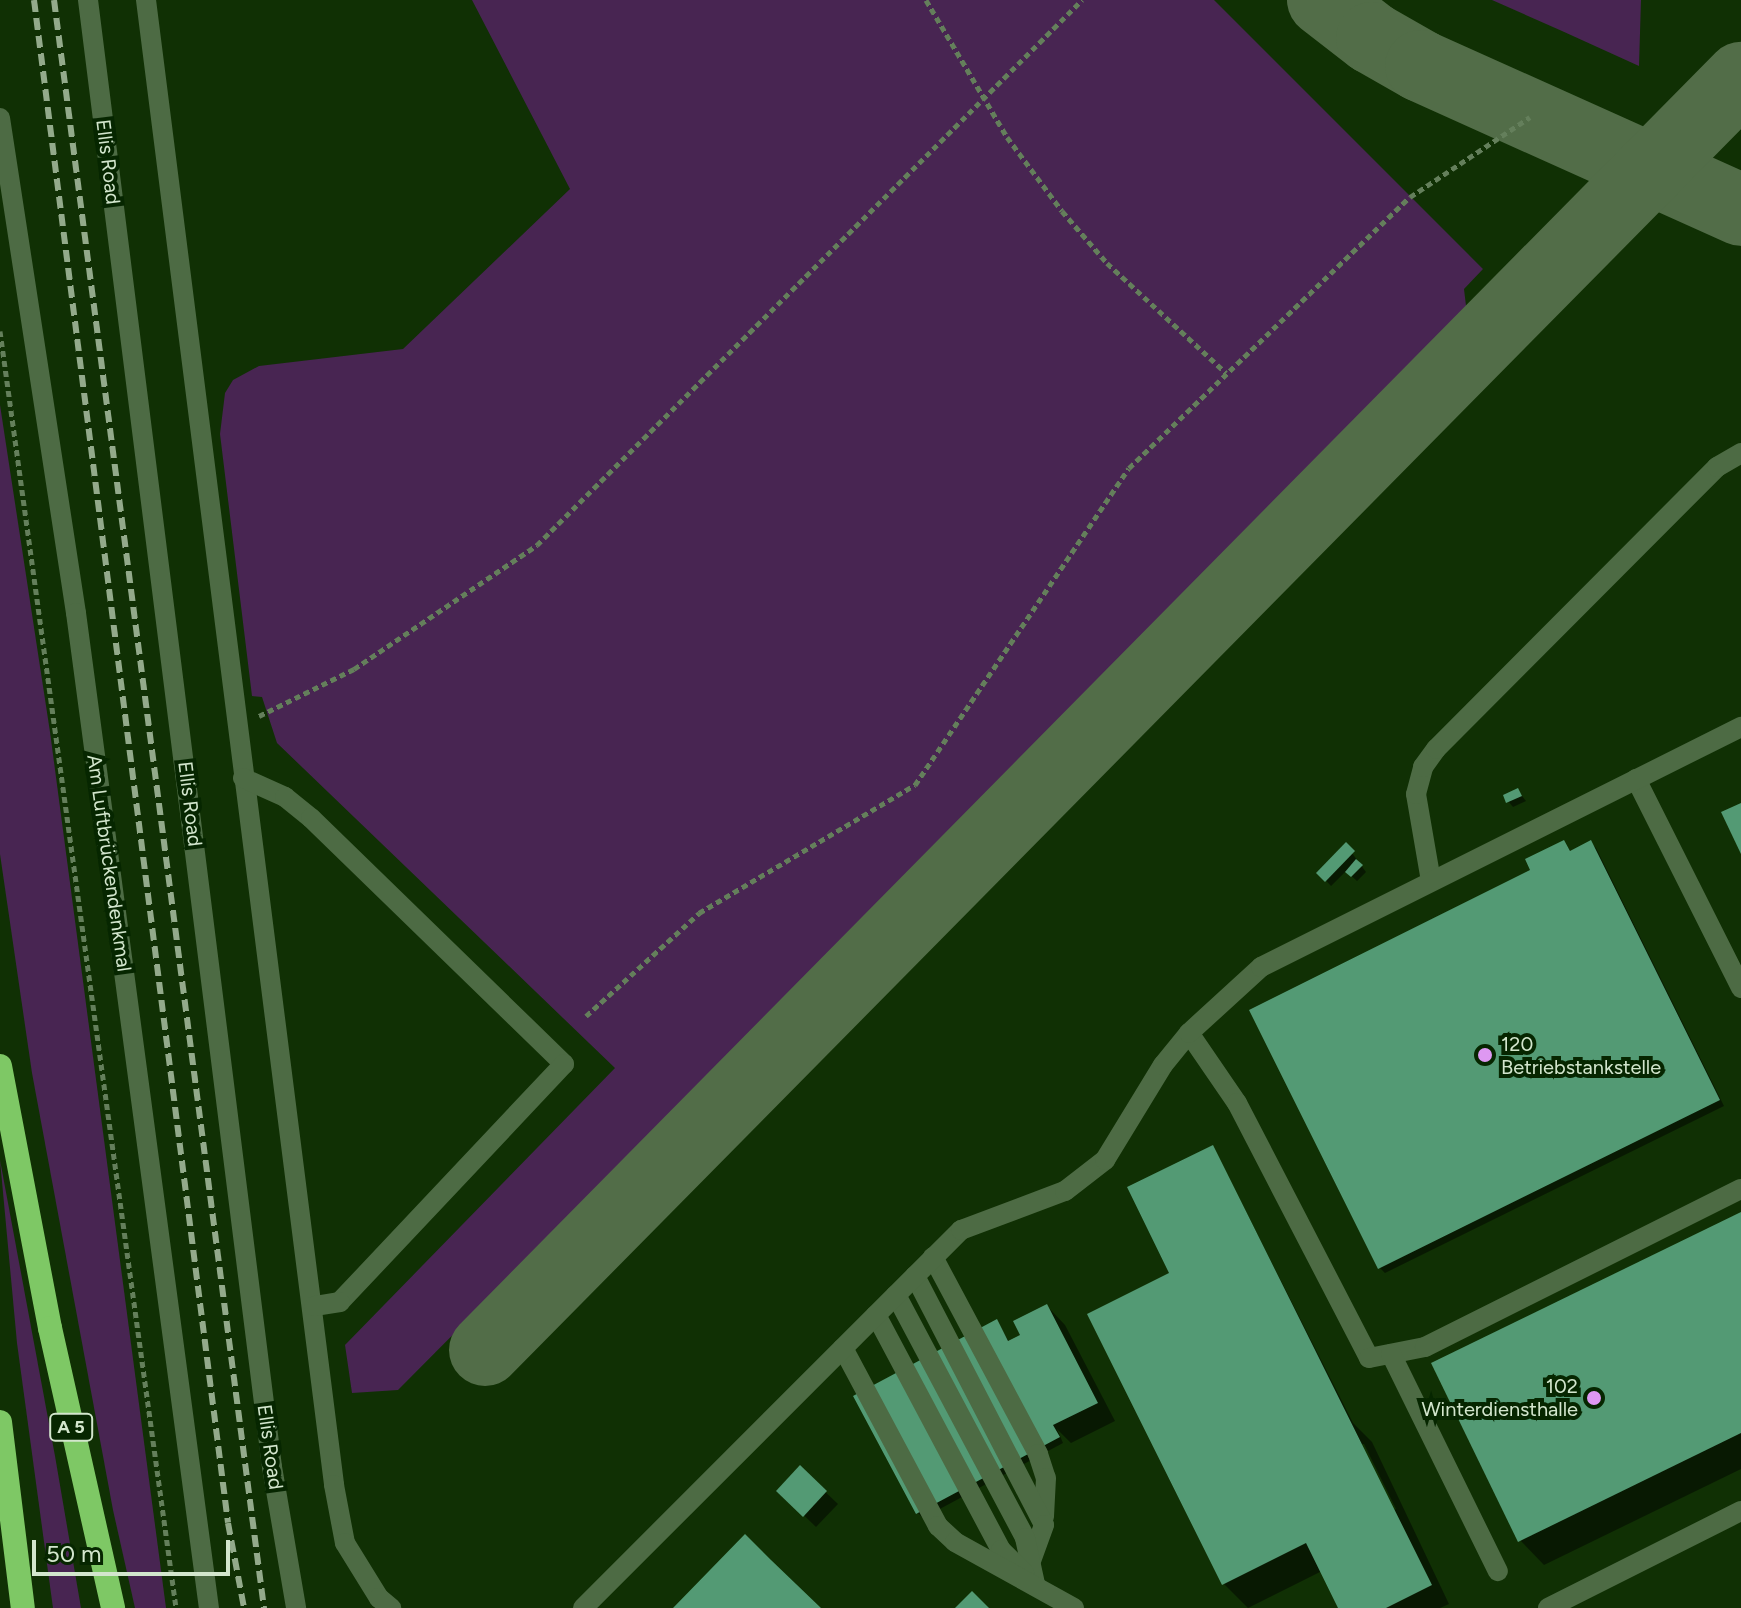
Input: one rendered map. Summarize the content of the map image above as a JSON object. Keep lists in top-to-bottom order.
{
  "streets": {
    "highway": ["A 5"],
    "street": ["Ellis Road", "Am Luftbrückendenkmal"]
  },
  "places": ["120 Betriebstankstelle", "102 Winterdiensthalle"],
  "scale_bar": "50 m"
}
